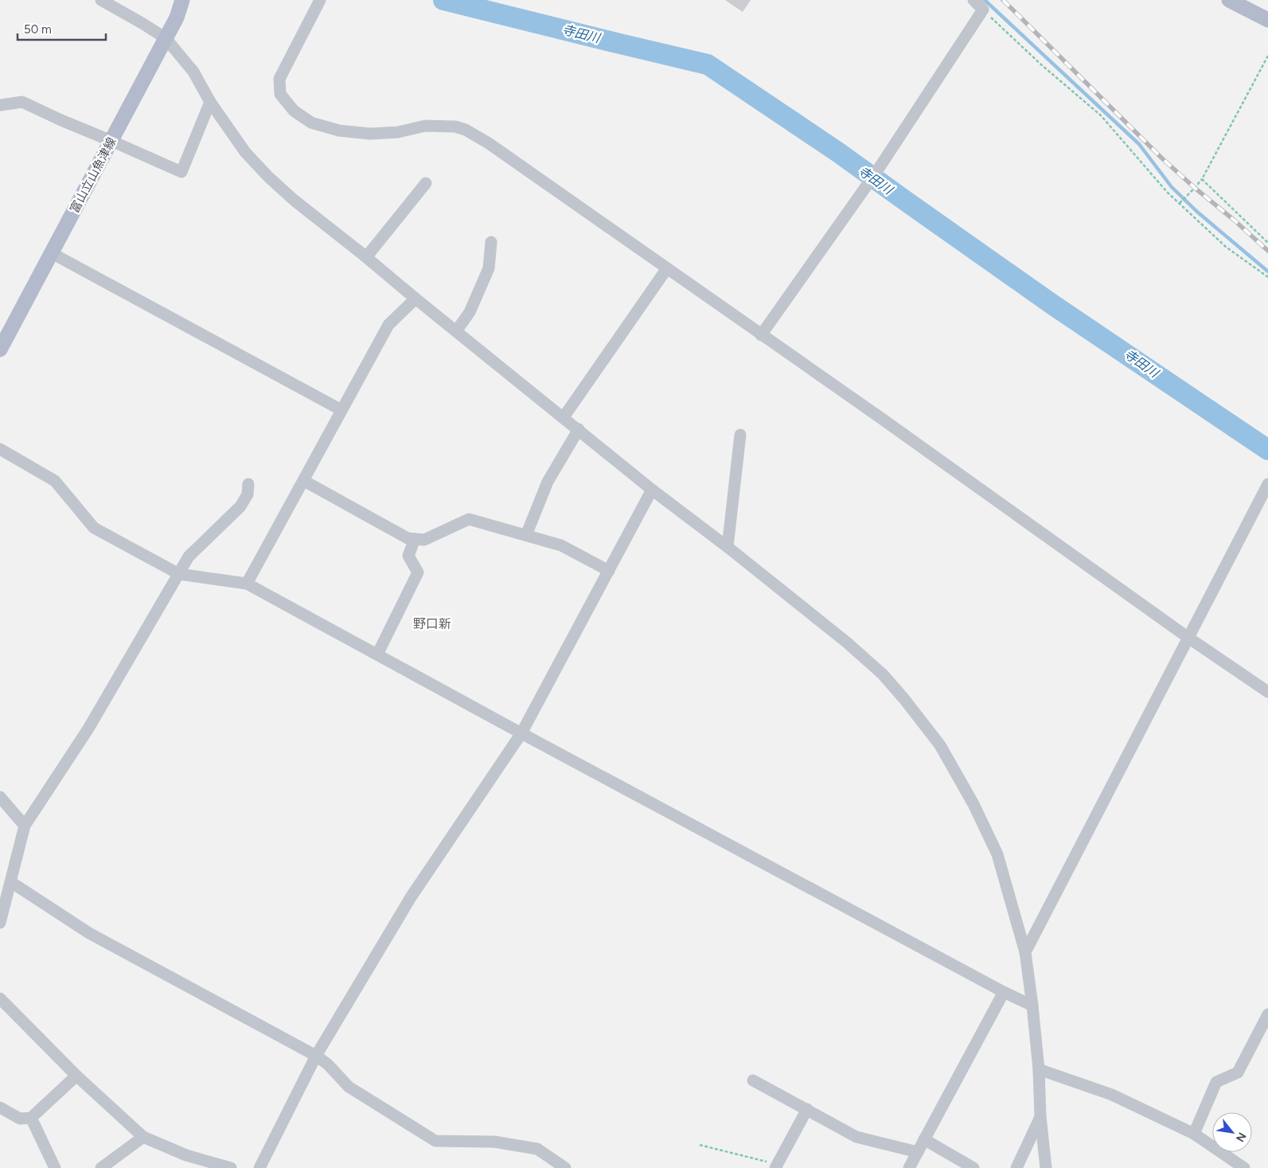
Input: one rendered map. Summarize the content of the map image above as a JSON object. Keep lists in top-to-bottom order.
{
  "streets": {
    "main road": ["富山立山魚津線"]
  },
  "districts": ["野口新"],
  "water": ["寺田川"],
  "scale_bar": "50 m",
  "north": "bottom right"
}
